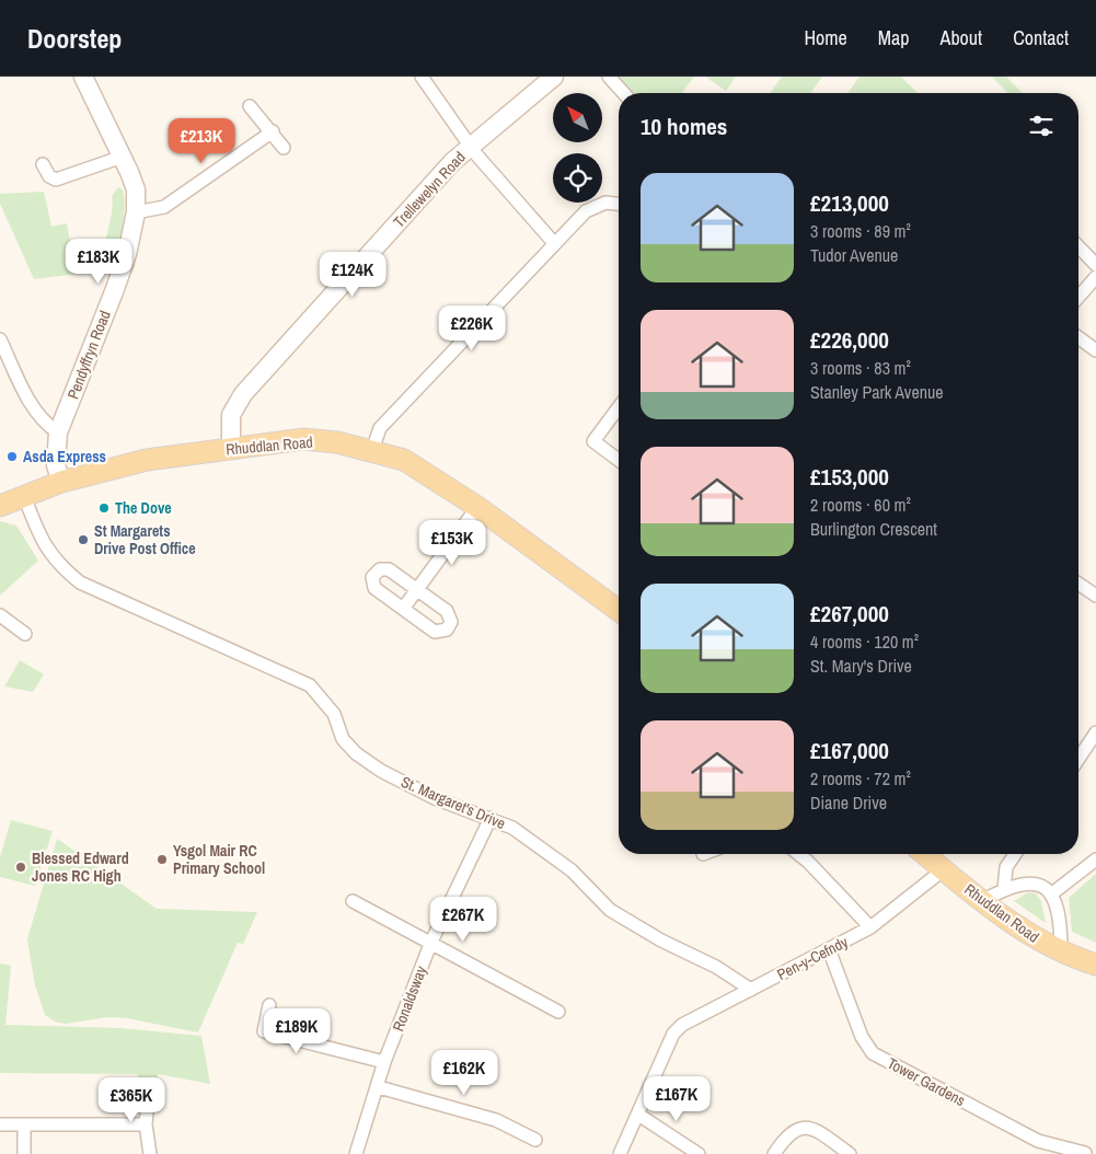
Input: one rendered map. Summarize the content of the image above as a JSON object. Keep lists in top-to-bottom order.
{
  "streets": {
    "main road": ["Rhuddlan Road"],
    "street": [
      "Trellewelyn Road",
      "Pendyffryn Road",
      "St. Margaret's Drive",
      "Pen-y-Cefndy",
      "Ronaldsway",
      "Tower Gardens"
    ]
  },
  "crossings": [
    ["Trellewelyn Road", "Rhuddlan Road"],
    ["Pendyffryn Road", "Rhuddlan Road"],
    ["Rhuddlan Road", "St. Margaret's Drive"],
    ["Rhuddlan Road", "Pen-y-Cefndy"],
    ["St. Margaret's Drive", "Pen-y-Cefndy"],
    ["St. Margaret's Drive", "Ronaldsway"],
    ["Pen-y-Cefndy", "Tower Gardens"]
  ],
  "places": [
    "Asda Express",
    "The Dove",
    "St Margarets Drive Post Office",
    "Ysgol Mair RC Primary School",
    "Blessed Edward Jones RC High"
  ],
  "north": "top left",
  "page": {
    "header": "Doorstep",
    "nav": [
      "Home",
      "Map",
      "About",
      "Contact"
    ],
    "heading": "10 homes",
    "price": [
      "£213K",
      "£183K",
      "£124K",
      "£226K",
      "£153K",
      "£267K",
      "£189K",
      "£162K",
      "£167K",
      "£365K"
    ],
    "list": [
      {
        "name": "£213,000",
        "note": "3 rooms · 89 m² · Tudor Avenue"
      },
      {
        "name": "£226,000",
        "note": "3 rooms · 83 m² · Stanley Park Avenue"
      },
      {
        "name": "£153,000",
        "note": "2 rooms · 60 m² · Burlington Crescent"
      },
      {
        "name": "£267,000",
        "note": "4 rooms · 120 m² · St. Mary's Drive"
      },
      {
        "name": "£167,000",
        "note": "2 rooms · 72 m² · Diane Drive"
      }
    ]
  }
}
